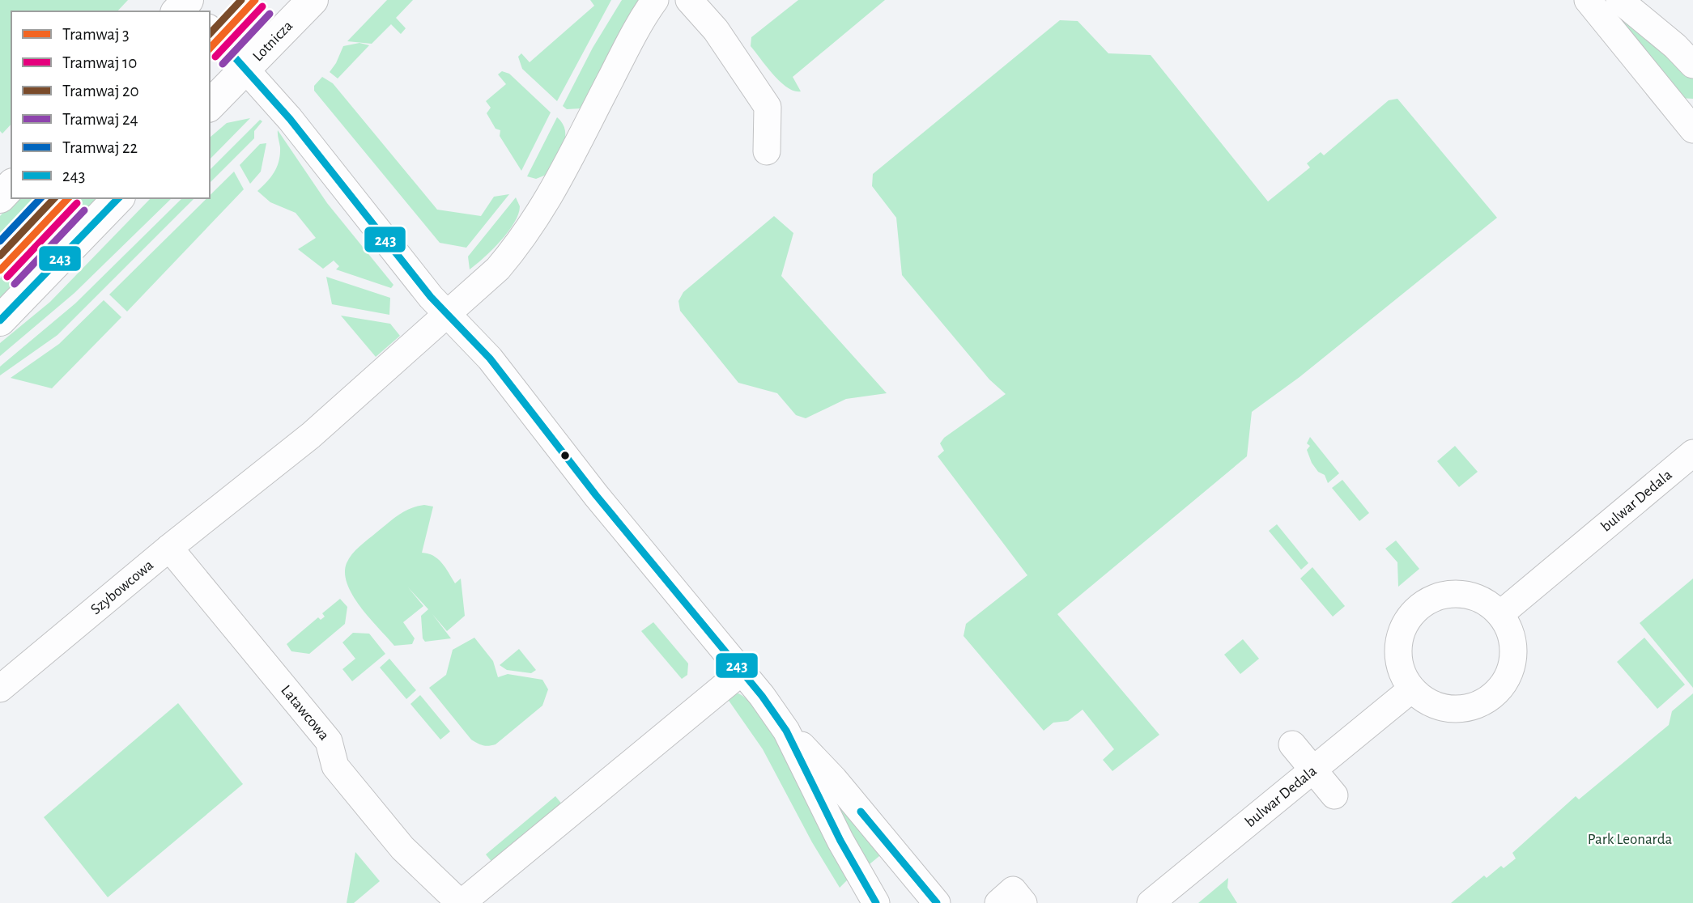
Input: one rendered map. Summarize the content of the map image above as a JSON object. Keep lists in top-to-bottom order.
{
  "streets": {
    "main road": ["Lotnicza"],
    "street": ["bulwar Dedala", "Szybowcowa", "Latawcowa"]
  },
  "crossings": [
    ["Szybowcowa", "Latawcowa"]
  ],
  "parks": ["Park Leonarda"],
  "lines": [
    "tram line 3",
    "tram line 20",
    "tram line 10",
    "tram line 24",
    "transit line 243",
    "tram line 22"
  ],
  "legend": [
    "Tramwaj 3",
    "Tramwaj 10",
    "Tramwaj 20",
    "Tramwaj 24",
    "Tramwaj 22",
    "243"
  ]
}
